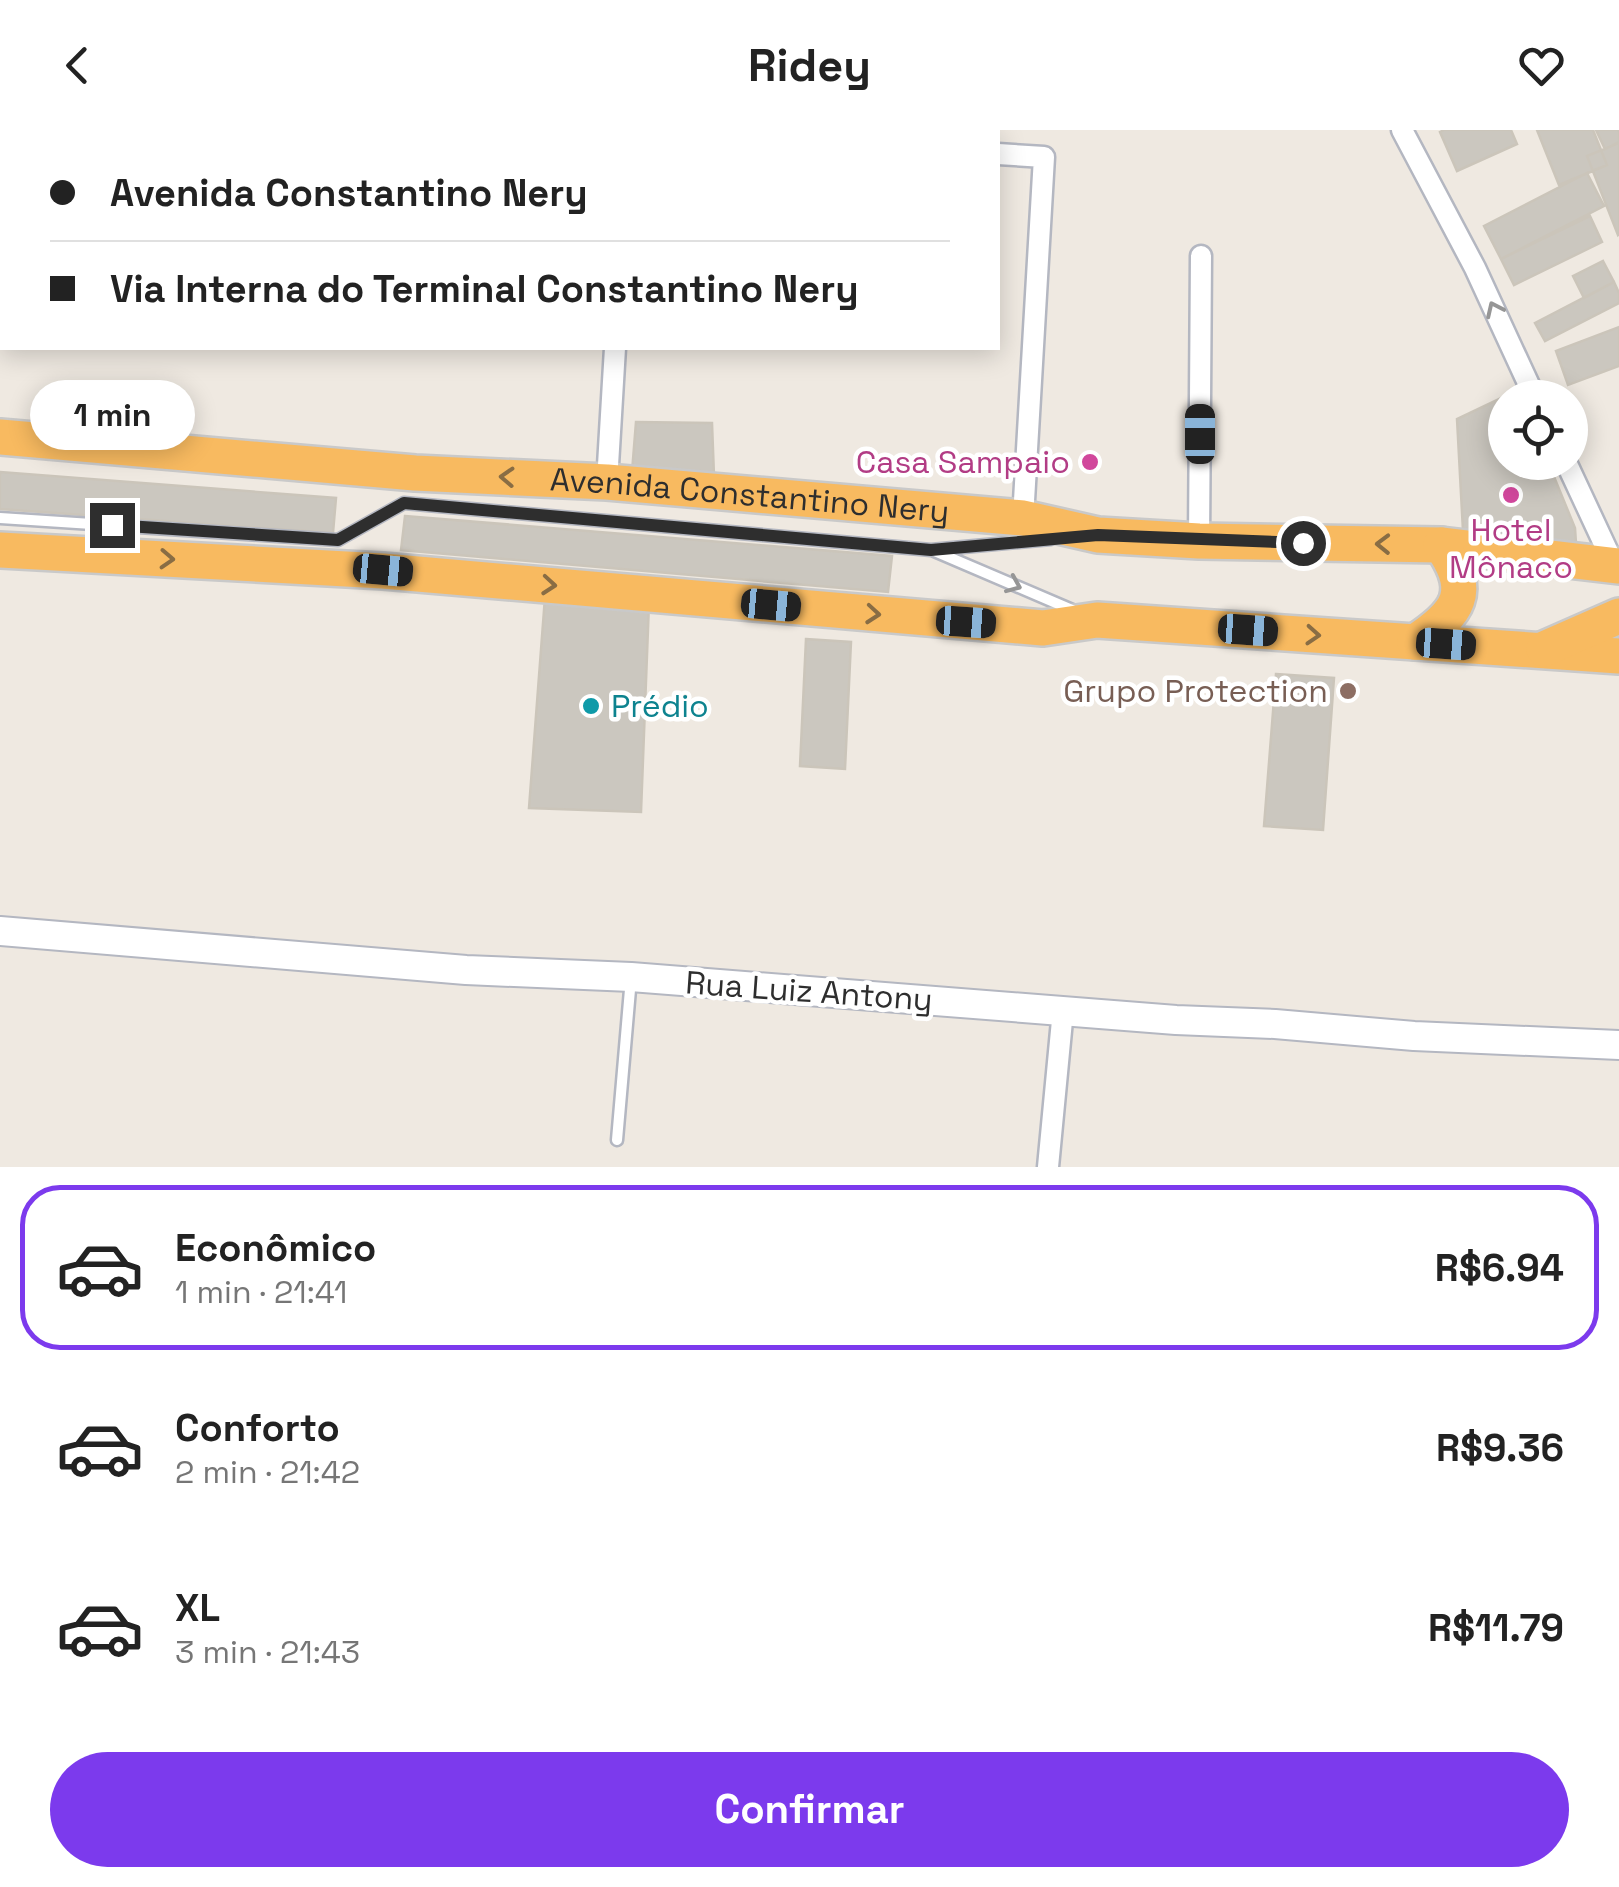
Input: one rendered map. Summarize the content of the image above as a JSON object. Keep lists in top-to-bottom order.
{
  "streets": {
    "highway": ["Avenida Constantino Nery"],
    "street": ["Rua Luiz Antony"]
  },
  "places": [
    "Casa Sampaio",
    "Hotel Mônaco",
    "Grupo Protection",
    "Prédio"
  ],
  "page": {
    "header": "Ridey",
    "banner": ["Avenida Constantino Nery", "Via Interna do Terminal Constantino Nery"],
    "bubble": "1 min",
    "list": [
      {
        "name": "Econômico",
        "note": "1 min · 21:41",
        "value": "R$6.94"
      },
      {
        "name": "Conforto",
        "note": "2 min · 21:42",
        "value": "R$9.36"
      },
      {
        "name": "XL",
        "note": "3 min · 21:43",
        "value": "R$11.79"
      }
    ],
    "buttons": "Confirmar"
  }
}
